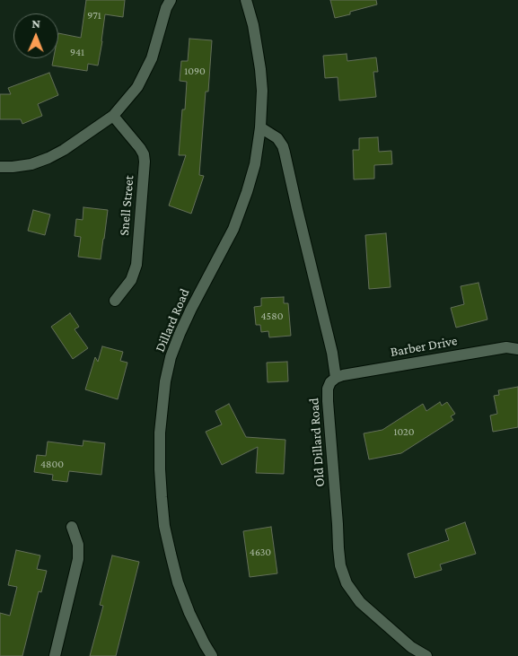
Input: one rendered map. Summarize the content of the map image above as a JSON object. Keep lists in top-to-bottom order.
{
  "streets": {
    "street": [
      "Snell Street",
      "Dillard Road",
      "Barber Drive",
      "Old Dillard Road"
    ]
  },
  "crossings": [
    ["Barber Drive", "Old Dillard Road"]
  ],
  "house_numbers": [
    "971",
    "941",
    "1090",
    "4580",
    "1020",
    "4800",
    "4630"
  ],
  "north": "top"
}
